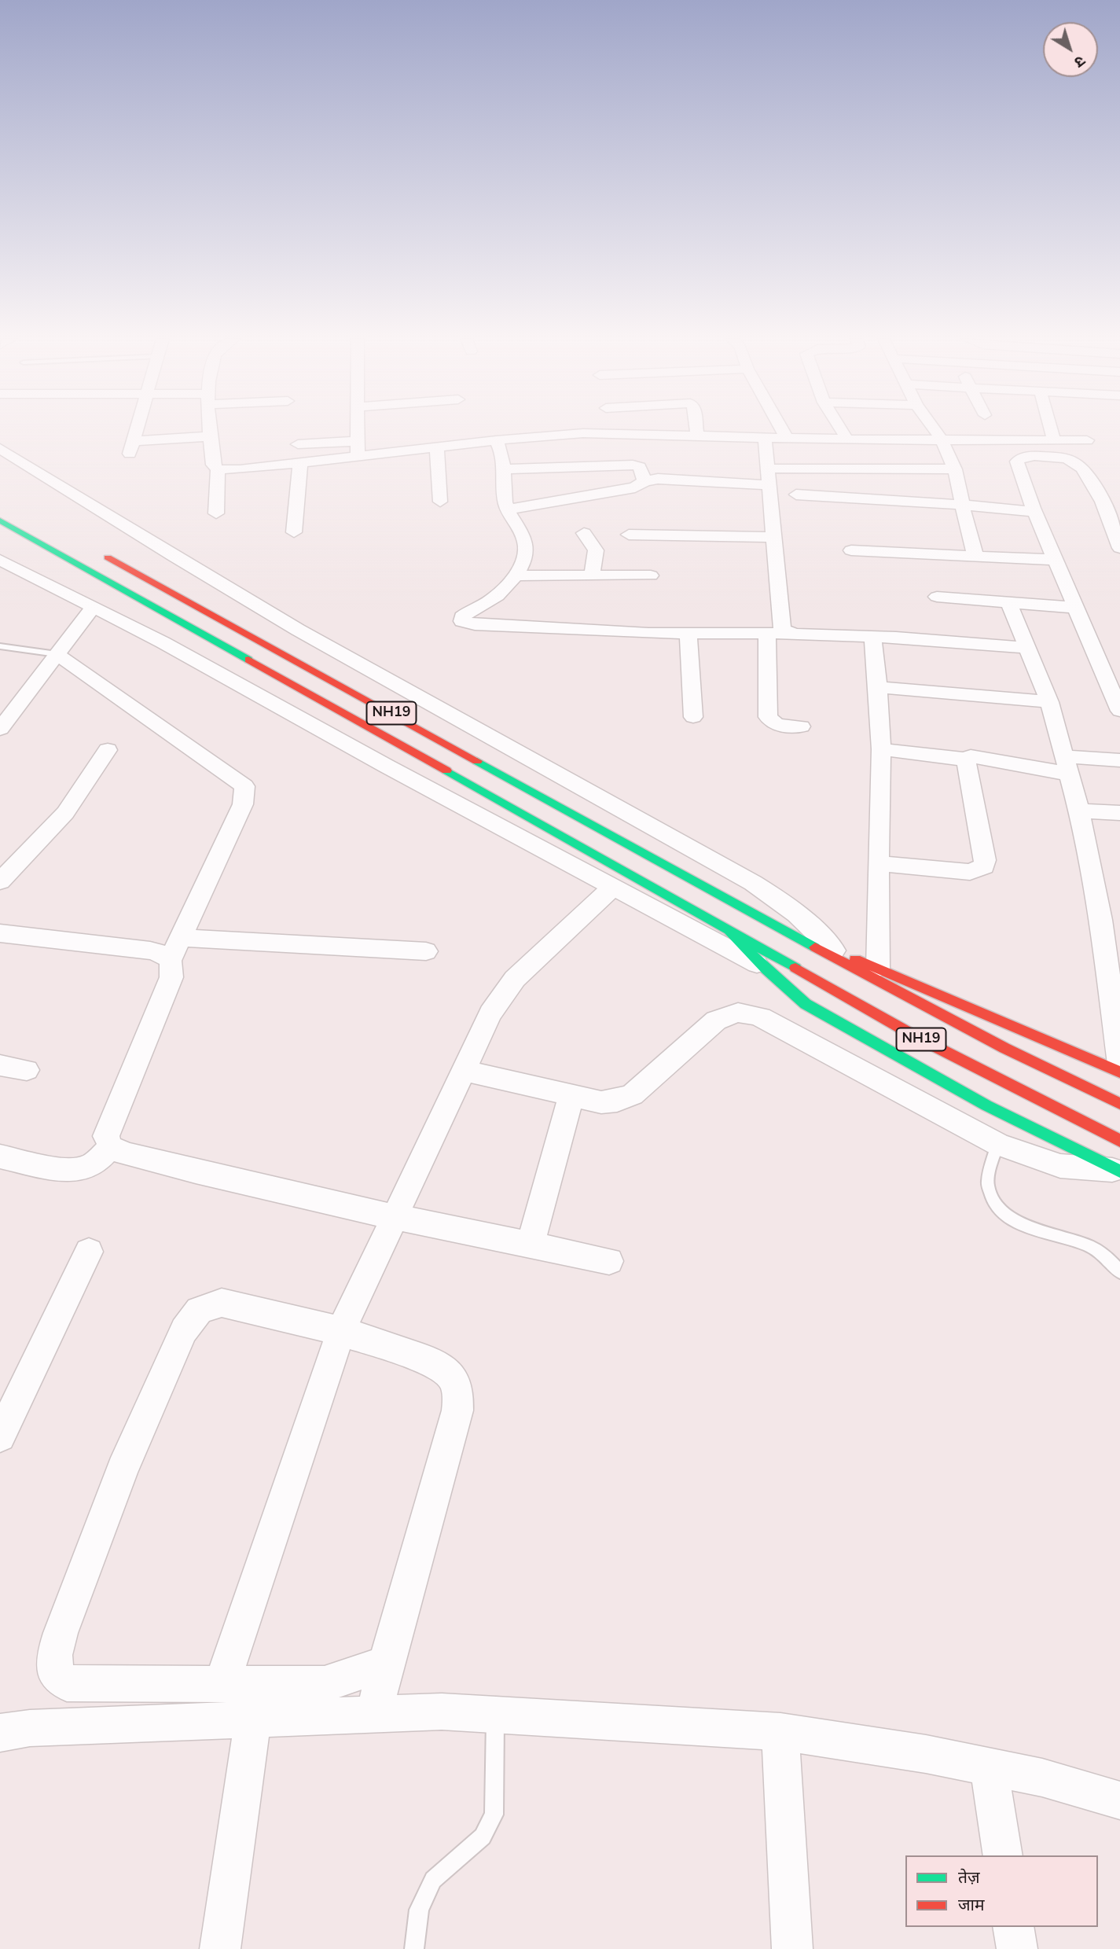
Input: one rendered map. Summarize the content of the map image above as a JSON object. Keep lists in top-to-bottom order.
{
  "streets": {
    "main road": ["NH19"]
  },
  "legend": ["तेज़", "जाम"],
  "north": "bottom right"
}
